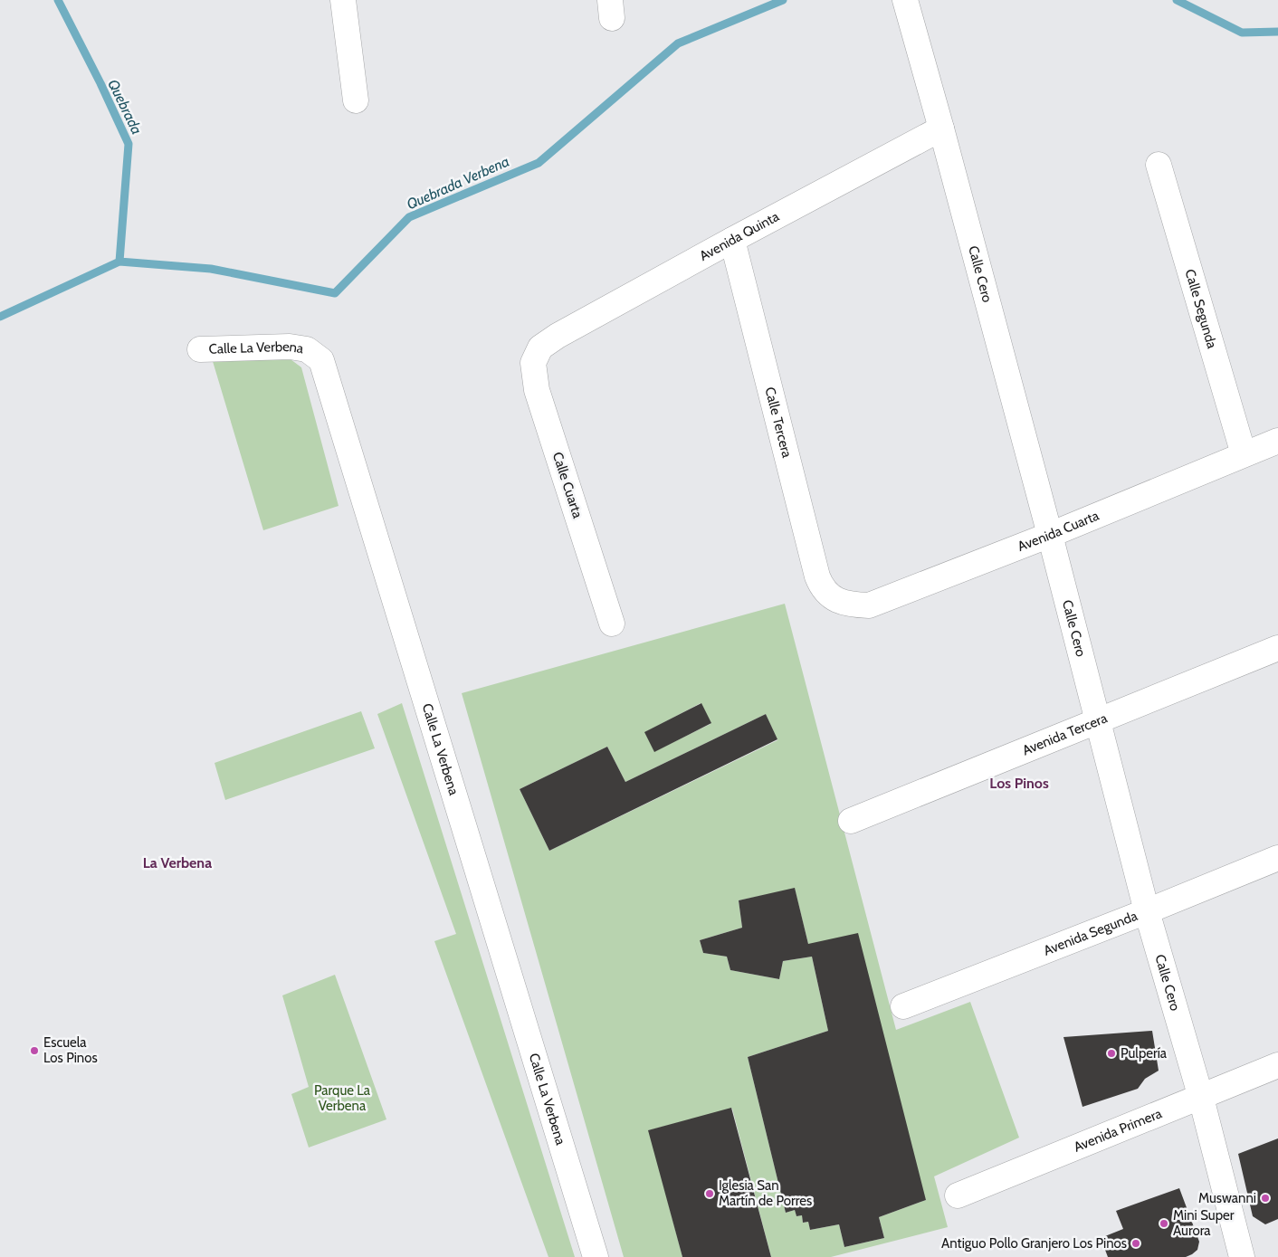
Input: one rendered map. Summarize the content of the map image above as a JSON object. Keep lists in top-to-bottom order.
{
  "streets": {
    "street": [
      "Avenida Quinta",
      "Calle Cero",
      "Calle Segunda",
      "Calle La Verbena",
      "Calle Tercera",
      "Calle Cuarta",
      "Avenida Cuarta",
      "Avenida Tercera",
      "Avenida Segunda",
      "Avenida Primera"
    ]
  },
  "crossings": [
    ["Avenida Quinta", "Calle Cero"],
    ["Avenida Quinta", "Calle Tercera"],
    ["Avenida Quinta", "Calle Cuarta"],
    ["Calle Cero", "Avenida Cuarta"],
    ["Calle Cero", "Avenida Tercera"],
    ["Calle Cero", "Avenida Segunda"],
    ["Calle Cero", "Avenida Primera"],
    ["Calle Segunda", "Avenida Cuarta"],
    ["Calle Tercera", "Avenida Cuarta"]
  ],
  "districts": ["Los Pinos", "La Verbena"],
  "water": ["Quebrada", "Quebrada Verbena"],
  "parks": ["Parque La Verbena"],
  "places": [
    "Escuela Los Pinos",
    "Pulpería",
    "Iglesia San Martín de Porres",
    "Muswanni",
    "Mini Super Aurora",
    "Antiguo Pollo Granjero Los Pinos"
  ]
}
